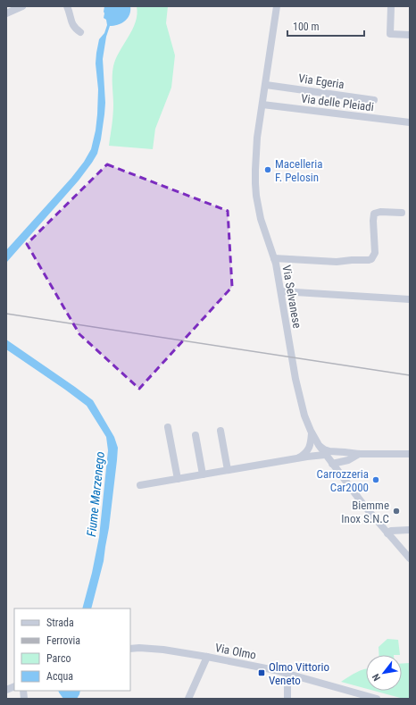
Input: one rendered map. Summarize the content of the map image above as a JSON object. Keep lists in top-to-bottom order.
{
  "streets": {
    "street": [
      "Via Egeria",
      "Via delle Pleiadi",
      "Via Selvanese",
      "Via Olmo"
    ]
  },
  "crossings": [
    ["Via Egeria", "Via Selvanese"],
    ["Via delle Pleiadi", "Via Selvanese"]
  ],
  "water": ["Fiume Marzenego"],
  "places": {
    "other": ["Macelleria F. Pelosin", "Carrozzeria Car2000", "Biemme Inox S.N.C"],
    "transit": ["Olmo Vittorio Veneto"]
  },
  "legend": [
    "Strada",
    "Ferrovia",
    "Parco",
    "Acqua"
  ],
  "scale_bar": "100 m",
  "north": "bottom left"
}
